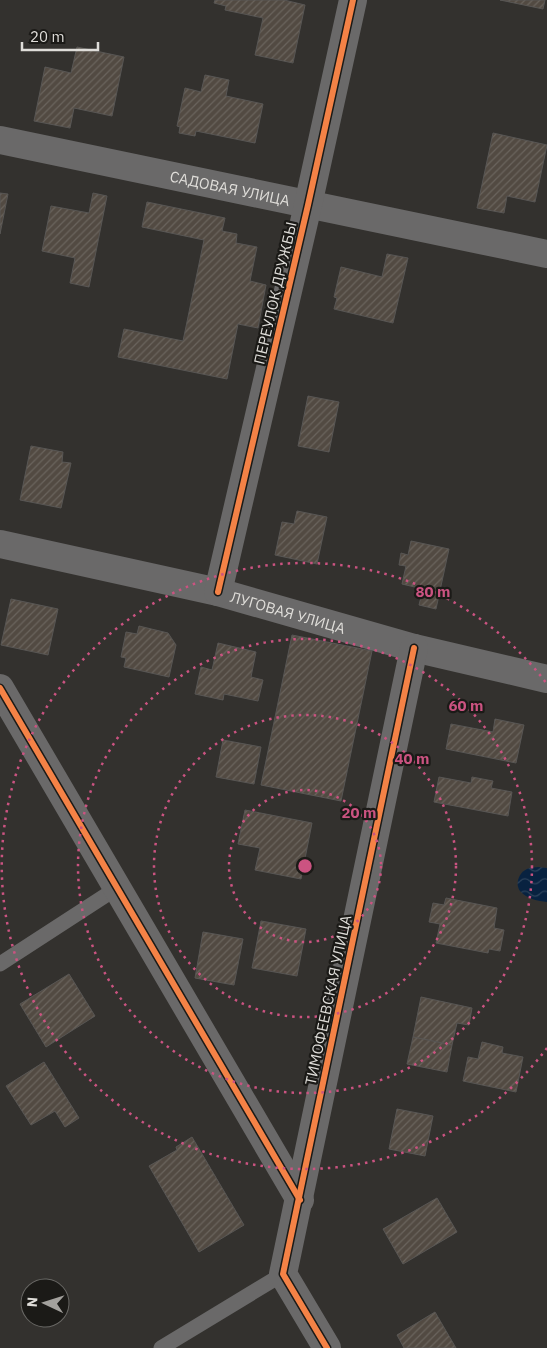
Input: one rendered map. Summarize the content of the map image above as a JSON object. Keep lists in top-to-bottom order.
{
  "streets": {
    "street": [
      "САДОВАЯ УЛИЦА",
      "ПЕРЕУЛОК ДРУЖБЫ",
      "ЛУГОВАЯ УЛИЦА",
      "ТИМОФЕЕВСКАЯ УЛИЦА"
    ]
  },
  "crossings": [
    ["САДОВАЯ УЛИЦА", "ПЕРЕУЛОК ДРУЖБЫ"],
    ["ПЕРЕУЛОК ДРУЖБЫ", "ЛУГОВАЯ УЛИЦА"],
    ["ЛУГОВАЯ УЛИЦА", "ТИМОФЕЕВСКАЯ УЛИЦА"]
  ],
  "scale_bar": "20 m",
  "north": "left",
  "rings": [
    "80 m",
    "60 m",
    "40 m",
    "20 m"
  ]
}
